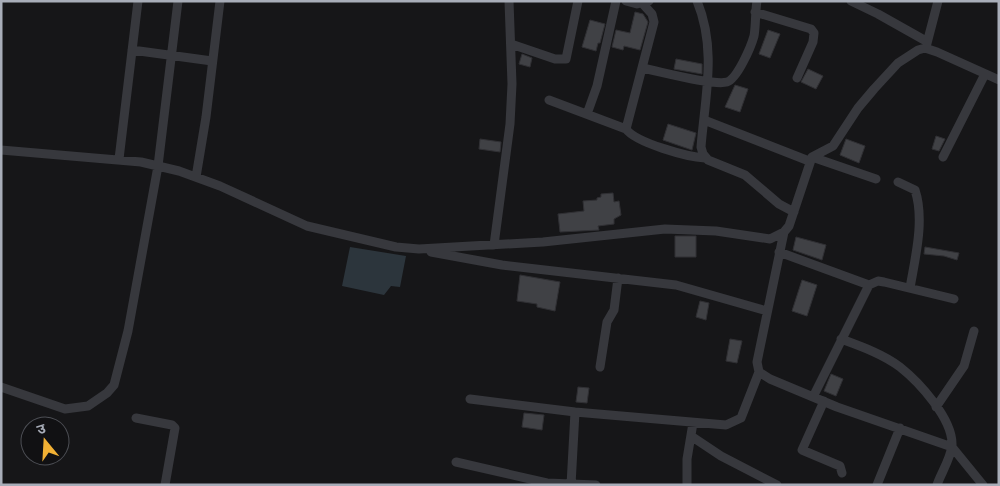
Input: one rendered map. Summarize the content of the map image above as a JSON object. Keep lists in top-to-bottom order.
{
  "north": "top"
}
